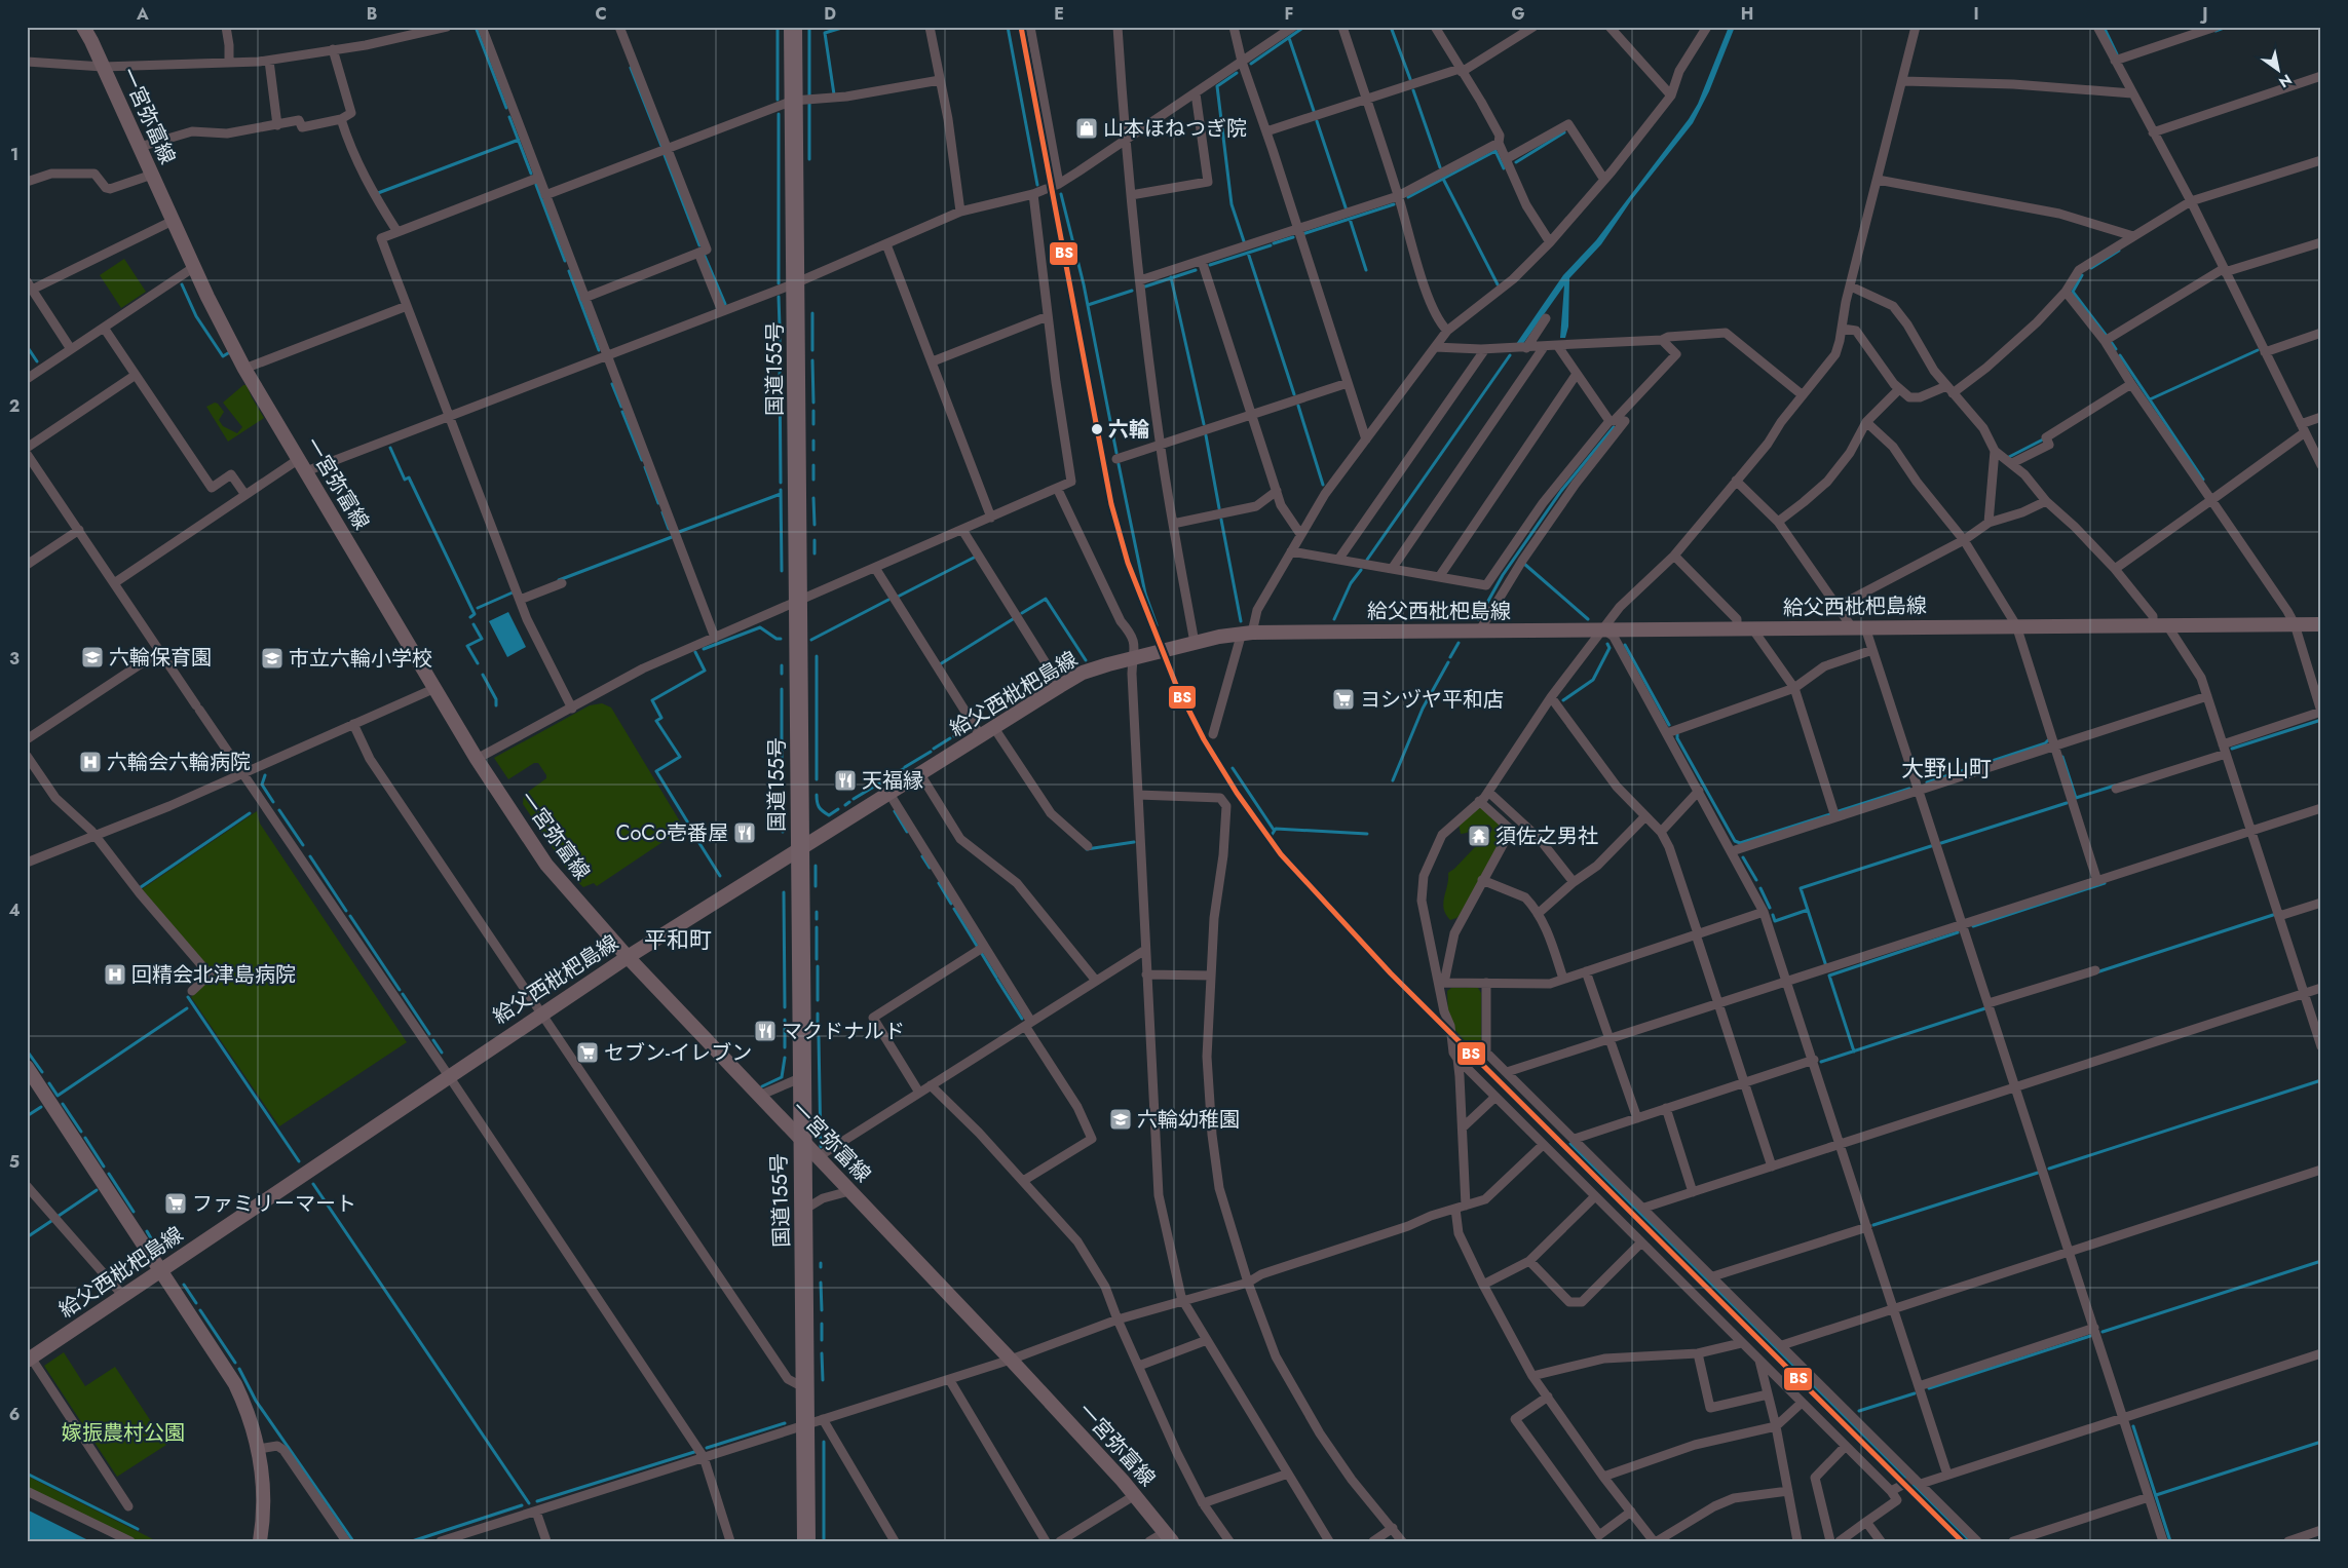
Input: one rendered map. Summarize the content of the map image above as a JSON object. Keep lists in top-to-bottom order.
{
  "streets": {
    "highway": ["国道155号"],
    "main road": ["一宮弥富線", "給父西枇杷島線"]
  },
  "crossings": [
    ["一宮弥富線", "国道155号"],
    ["一宮弥富線", "給父西枇杷島線"],
    ["国道155号", "給父西枇杷島線"]
  ],
  "districts": ["大野山町", "平和町"],
  "parks": ["嫁振農村公園"],
  "places": {
    "shop": ["山本ほねつぎ院"],
    "other": ["六輪"],
    "school or university": ["六輪保育園", "市立六輪小学校", "六輪幼稚園"],
    "supermarket": ["ヨシヅヤ平和店", "セブン-イレブン", "ファミリーマート"],
    "hospital": ["六輪会六輪病院", "回精会北津島病院"],
    "restaurant": ["天福縁", "CoCo壱番屋", "マクドナルド"],
    "temple": ["須佐之男社"]
  },
  "lines": ["transit line BS"],
  "north": "bottom right",
  "grid": {
    "columns": [
      "A",
      "B",
      "C",
      "D",
      "E",
      "F",
      "G",
      "H",
      "I",
      "J"
    ],
    "rows": [
      "1",
      "2",
      "3",
      "4",
      "5",
      "6"
    ]
  }
}
